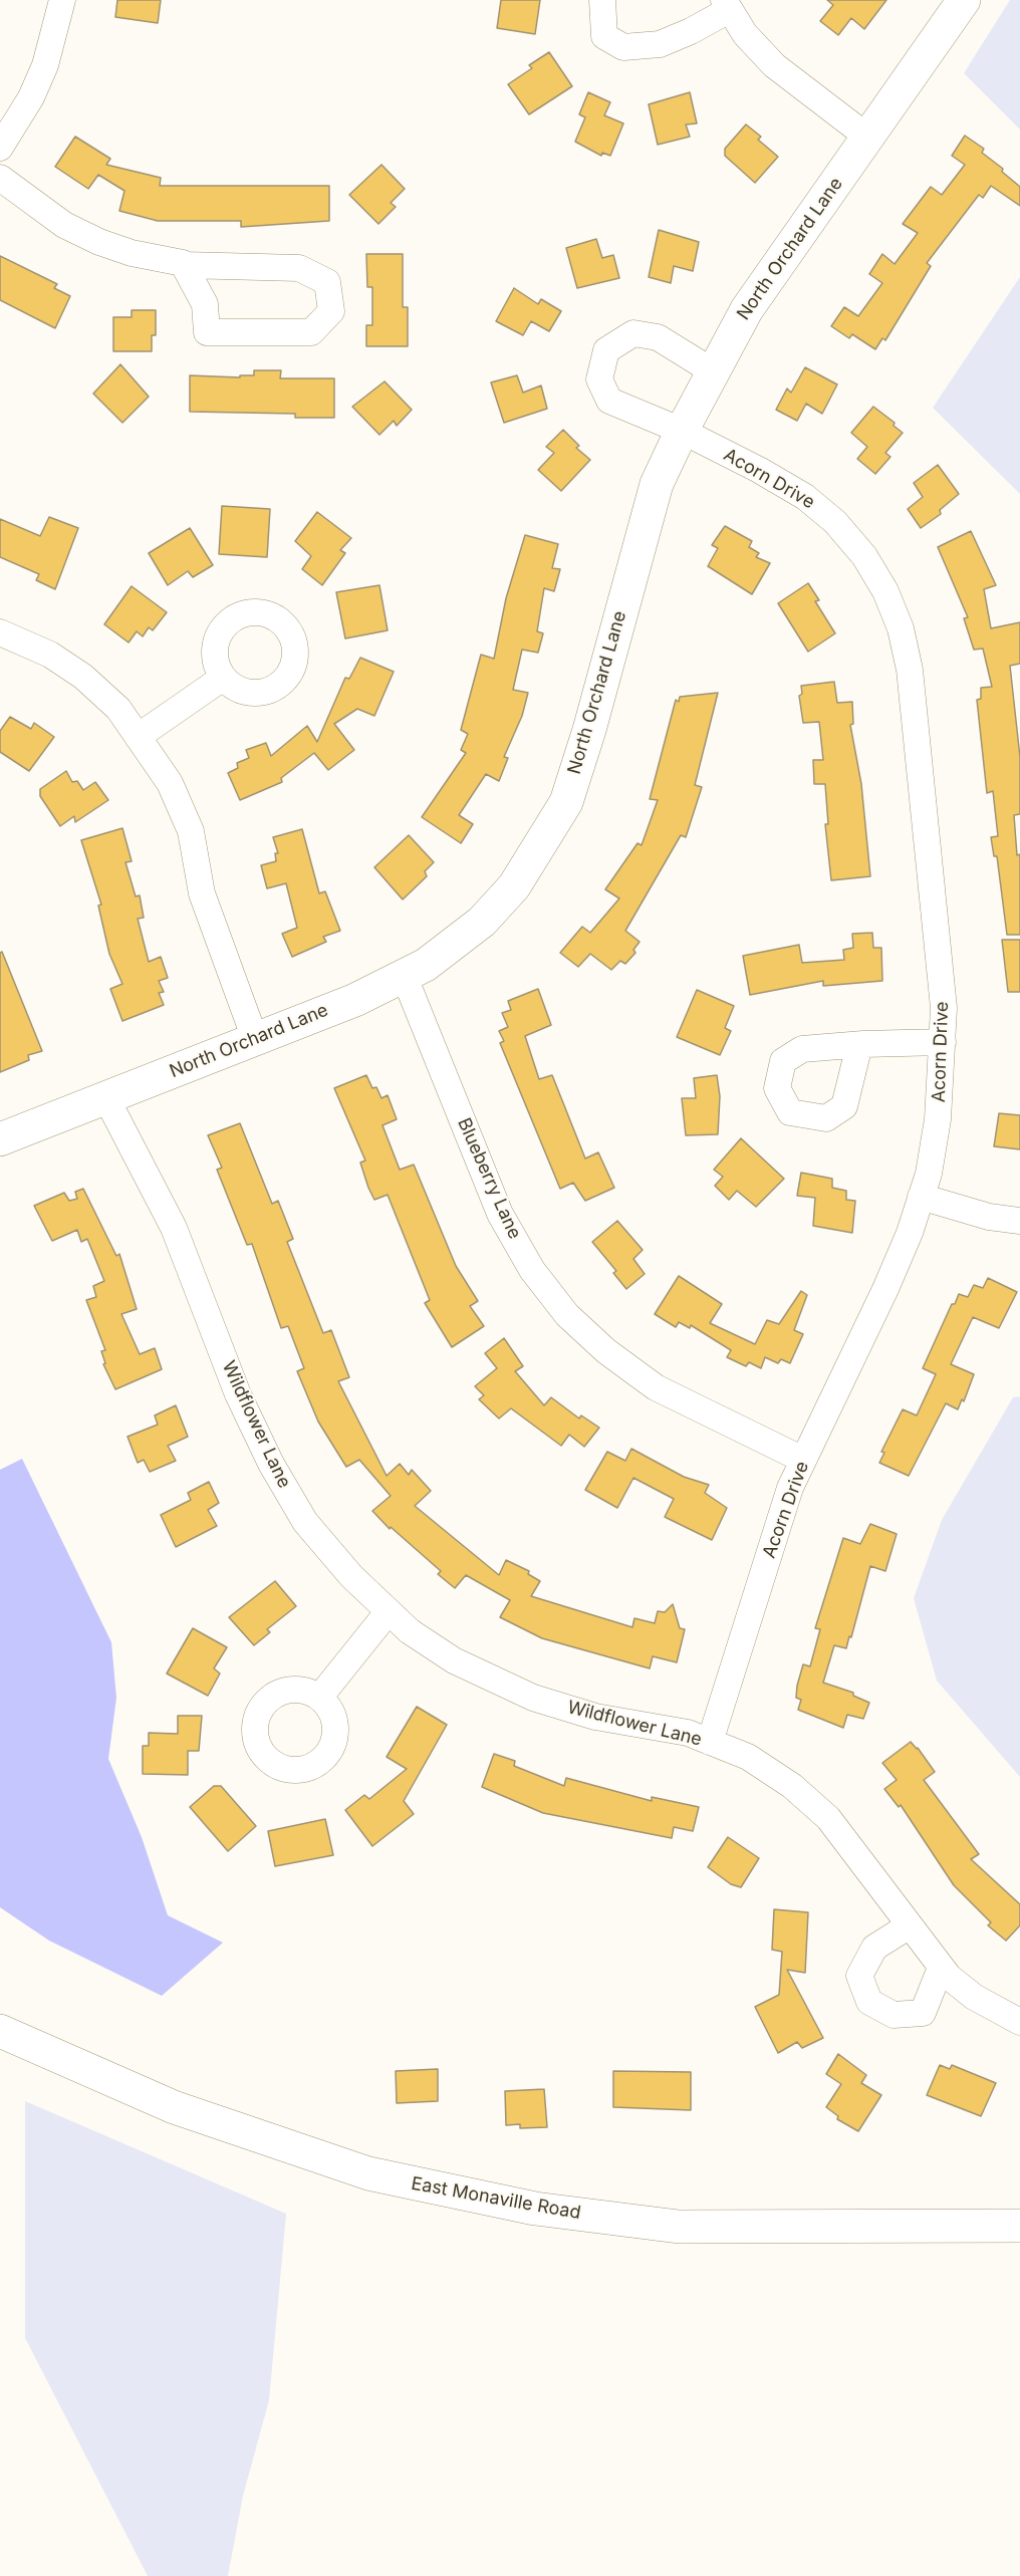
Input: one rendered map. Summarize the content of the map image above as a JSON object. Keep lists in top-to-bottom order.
{
  "streets": {
    "street": [
      "North Orchard Lane",
      "Acorn Drive",
      "Blueberry Lane",
      "Wildflower Lane",
      "East Monaville Road"
    ]
  },
  "crossings": [
    ["North Orchard Lane", "Acorn Drive"],
    ["North Orchard Lane", "Blueberry Lane"],
    ["North Orchard Lane", "Wildflower Lane"],
    ["Acorn Drive", "Blueberry Lane"],
    ["Acorn Drive", "Wildflower Lane"]
  ]
}
